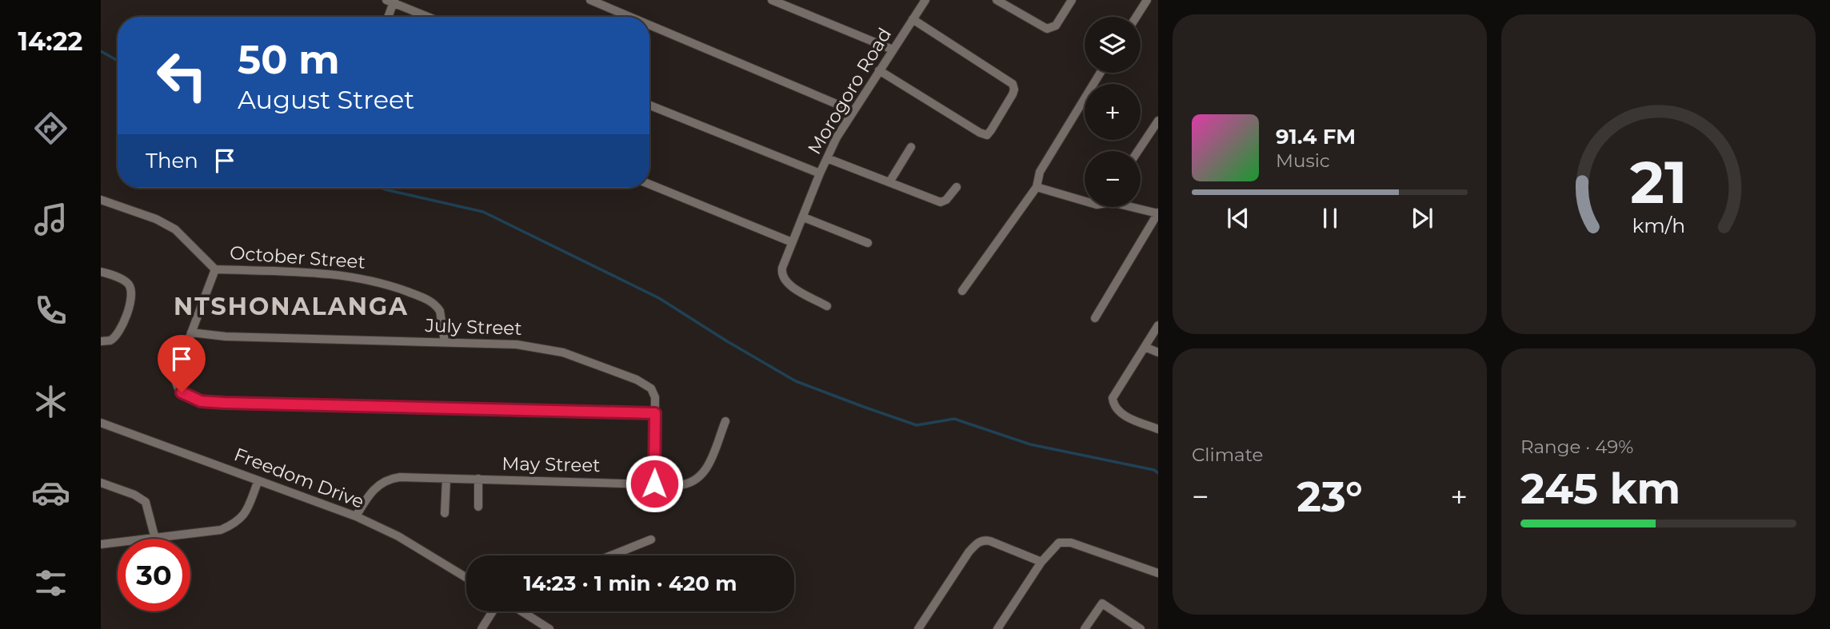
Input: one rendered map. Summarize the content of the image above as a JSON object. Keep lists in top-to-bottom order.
{
  "streets": {
    "street": [
      "Morogoro Road",
      "October Street",
      "July Street",
      "May Street",
      "Freedom Drive"
    ]
  },
  "crossings": [
    ["October Street", "July Street"],
    ["July Street", "May Street"],
    ["May Street", "Freedom Drive"]
  ],
  "districts": ["NTSHONALANGA"],
  "page": {
    "tabs": "14:22",
    "map_buttons": ["+", "−"],
    "turn": ["50 m", "August Street"],
    "song": ["91.4 FM", "Music"],
    "then": "Then",
    "tile": [
      "Climate",
      ["Range · 49%", "245 km"]
    ],
    "heat": ["−", "23°", "+"],
    "limit": "30",
    "trip": "14:23 · 1 min · 420 m",
    "gauge": ["21", "km/h"]
  }
}
